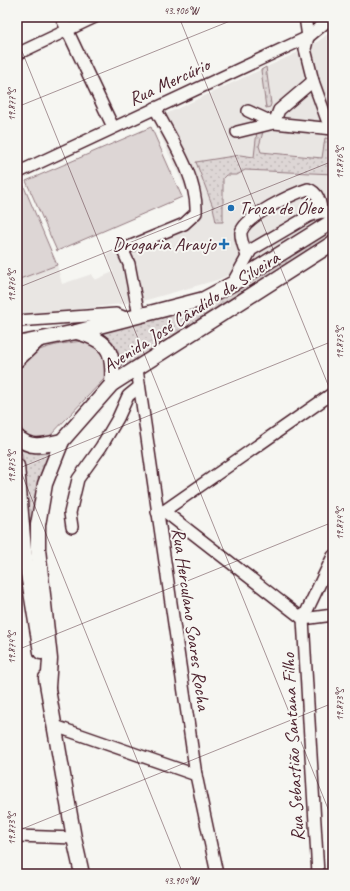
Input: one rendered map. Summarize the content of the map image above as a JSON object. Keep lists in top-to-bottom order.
{
  "streets": {
    "main road": ["Avenida José Cândido da Silveira"],
    "street": ["Rua Mercúrio", "Rua Herculano Soares Rocha", "Rua Sebastião Santana Filho"]
  },
  "crossings": [
    ["Avenida José Cândido da Silveira", "Rua Herculano Soares Rocha"]
  ],
  "places": {
    "other": ["Troca de Óleo"],
    "health": ["Drogaria Araujo"]
  },
  "coordinates": [
    "43.906°W",
    "19.877°S",
    "19.876°S",
    "19.875°S",
    "19.874°S",
    "19.873°S",
    "43.904°W"
  ]
}
